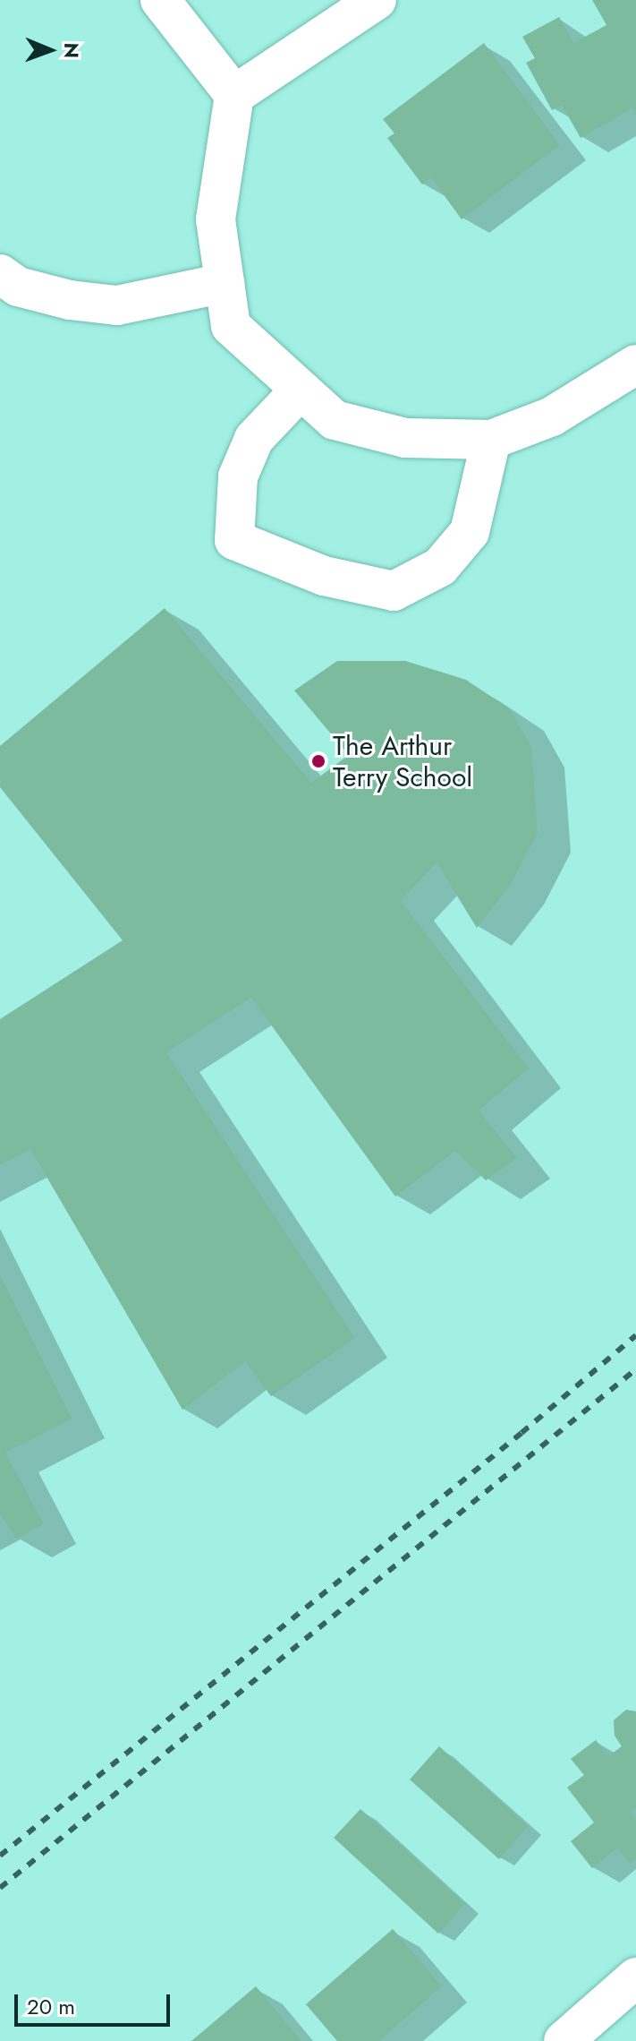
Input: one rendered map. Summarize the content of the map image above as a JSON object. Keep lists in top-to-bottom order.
{
  "places": ["The Arthur Terry School"],
  "scale_bar": "20 m",
  "north": "right"
}
